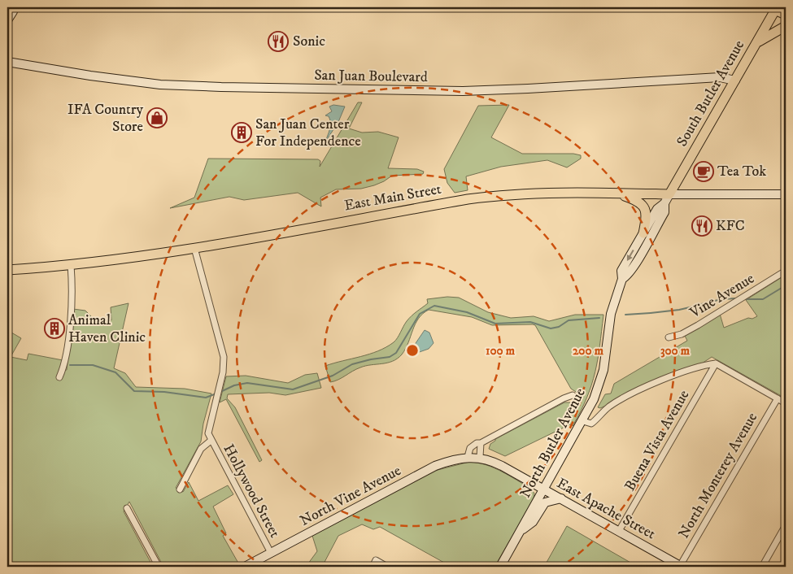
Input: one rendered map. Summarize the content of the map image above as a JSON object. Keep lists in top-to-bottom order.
{
  "streets": {
    "main road": [
      "San Juan Boulevard",
      "South Butler Avenue",
      "East Main Street",
      "North Butler Avenue",
      "North Vine Avenue",
      "East Apache Street"
    ],
    "street": [
      "Vine Avenue",
      "Buena Vista Avenue",
      "North Monterey Avenue",
      "Hollywood Street"
    ]
  },
  "crossings": [
    ["San Juan Boulevard", "South Butler Avenue"],
    ["South Butler Avenue", "East Main Street"],
    ["South Butler Avenue", "North Butler Avenue"],
    ["East Main Street", "North Butler Avenue"],
    ["Buena Vista Avenue", "East Apache Street"],
    ["North Butler Avenue", "East Apache Street"],
    ["North Monterey Avenue", "East Apache Street"],
    ["Hollywood Street", "North Vine Avenue"],
    ["North Vine Avenue", "East Apache Street"]
  ],
  "places": {
    "restaurant": ["Sonic", "KFC"],
    "shop": ["IFA Country Store"],
    "building": ["San Juan Center For Independence", "Animal Haven Clinic"],
    "cafe": ["Tea Tok"]
  },
  "rings": ["100 m", "200 m", "300 m"]
}
